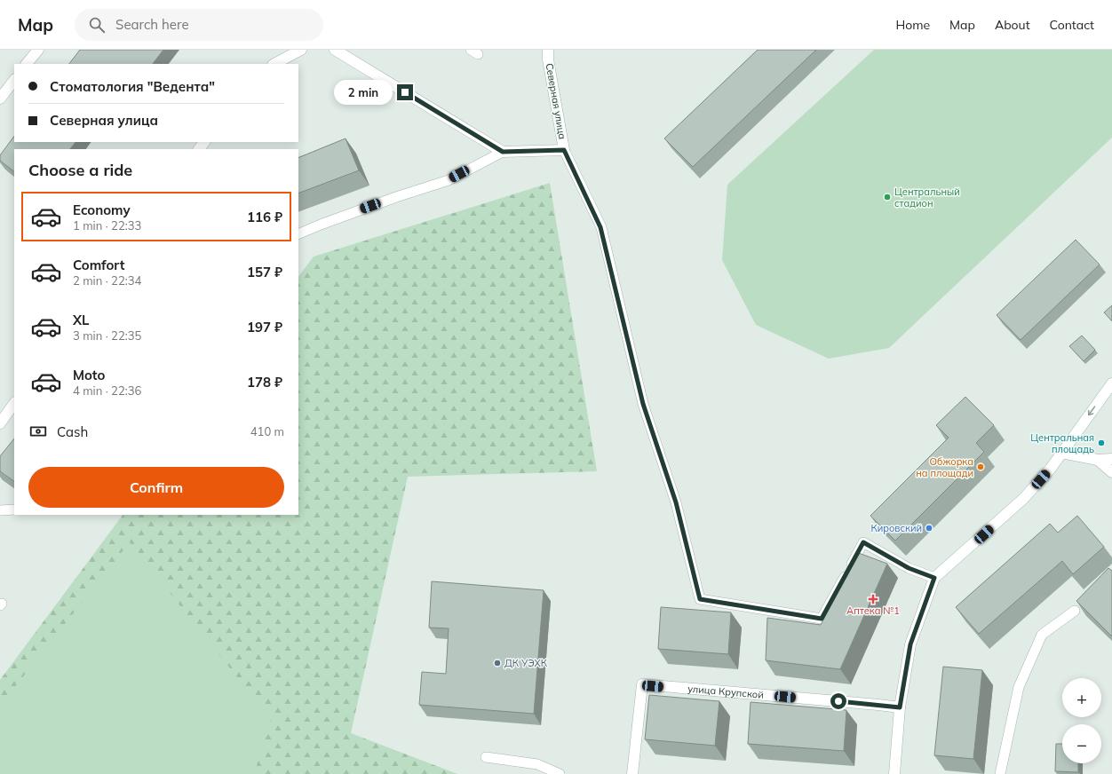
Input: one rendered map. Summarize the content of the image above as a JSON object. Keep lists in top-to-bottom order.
{
  "streets": {
    "street": ["Северная улица", "улица Крупской"]
  },
  "places": {
    "other": [
      "Центральный стадион",
      "Центральная площадь",
      "Обжорка на площади",
      "Кировский",
      "ДК УЭХК"
    ],
    "health": ["Аптека №1"]
  },
  "page": {
    "header": "Map",
    "search": "Search here",
    "nav": [
      "Home",
      "Map",
      "About",
      "Contact"
    ],
    "banner": ["Стоматология \"Ведента\"", "Северная улица"],
    "bubble": "2 min",
    "heading": "Choose a ride",
    "list": [
      {
        "name": "Economy",
        "note": "1 min · 22:33",
        "value": "116 ₽"
      },
      {
        "name": "Comfort",
        "note": "2 min · 22:34",
        "value": "157 ₽"
      },
      {
        "name": "XL",
        "note": "3 min · 22:35",
        "value": "197 ₽"
      },
      {
        "name": "Moto",
        "note": "4 min · 22:36",
        "value": "178 ₽"
      }
    ],
    "pay": ["Cash", "410 m"],
    "buttons": "Confirm",
    "map_buttons": ["+", "−"]
  }
}
